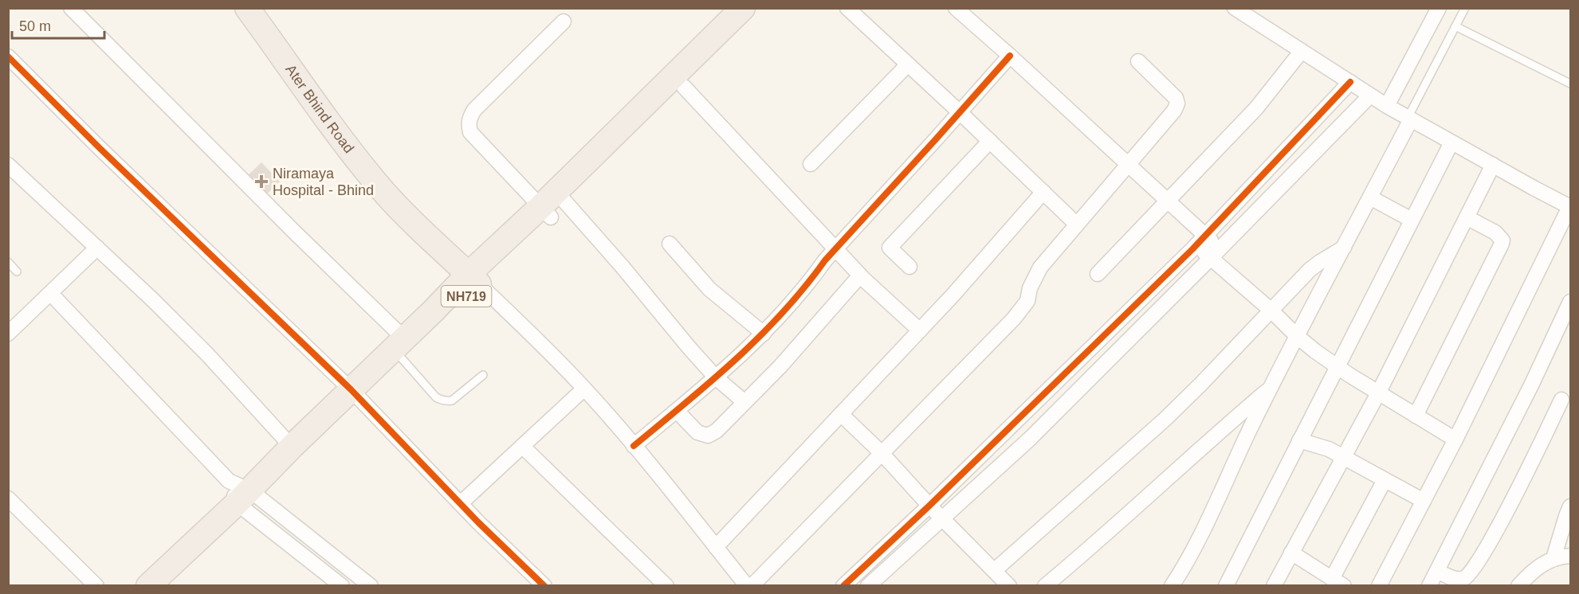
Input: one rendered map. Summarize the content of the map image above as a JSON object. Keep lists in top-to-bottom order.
{
  "streets": {
    "highway": ["Ater Bhind Road", "NH719"]
  },
  "crossings": [
    ["Ater Bhind Road", "NH719"]
  ],
  "places": {
    "health": ["Niramaya Hospital - Bhind"]
  },
  "scale_bar": "50 m"
}
